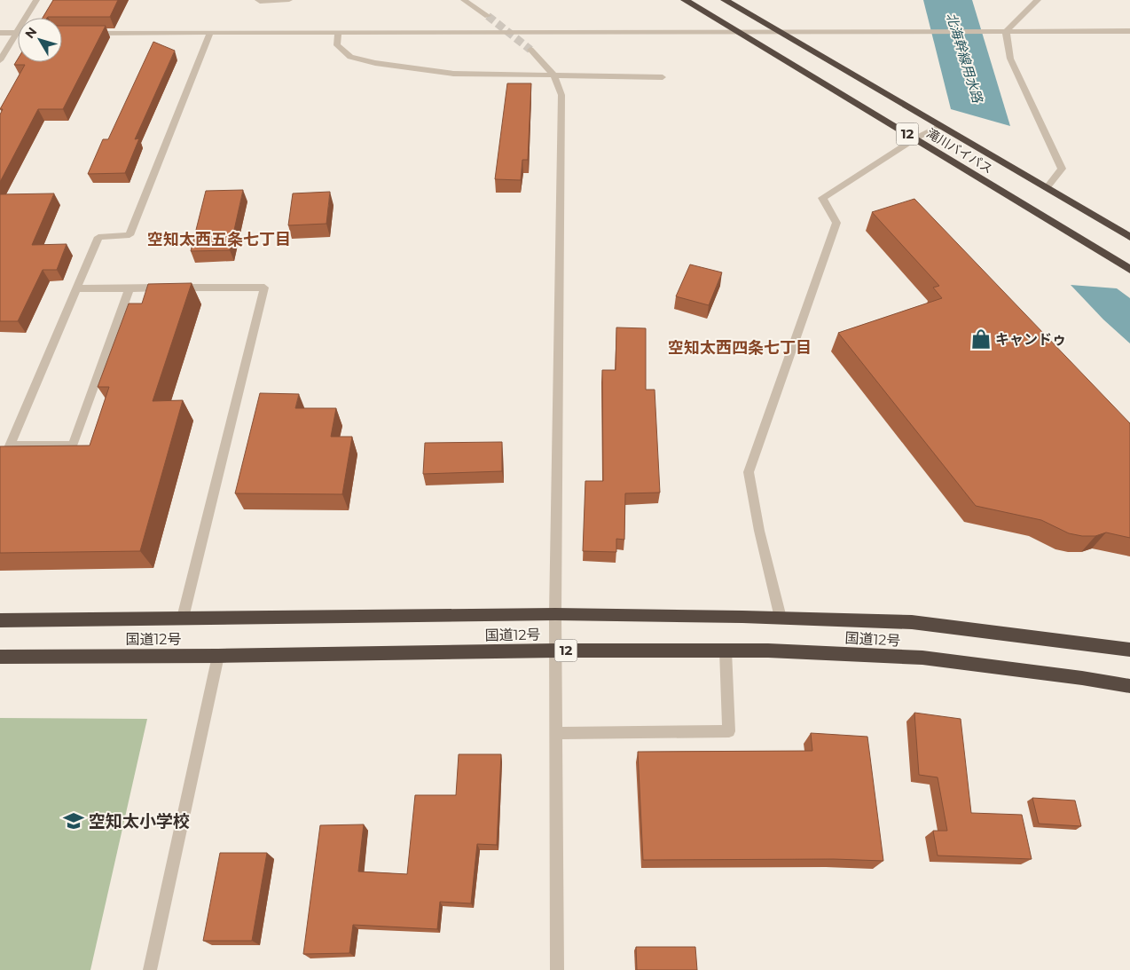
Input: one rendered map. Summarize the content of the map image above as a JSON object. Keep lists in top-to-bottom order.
{
  "streets": {
    "highway": ["12", "滝川バイパス", "国道12号"]
  },
  "districts": ["空知太西五条七丁目", "空知太西四条七丁目"],
  "water": ["北海幹線用水路"],
  "places": {
    "shop": ["キャンドゥ"],
    "school or university": ["空知太小学校"]
  },
  "north": "top left"
}
